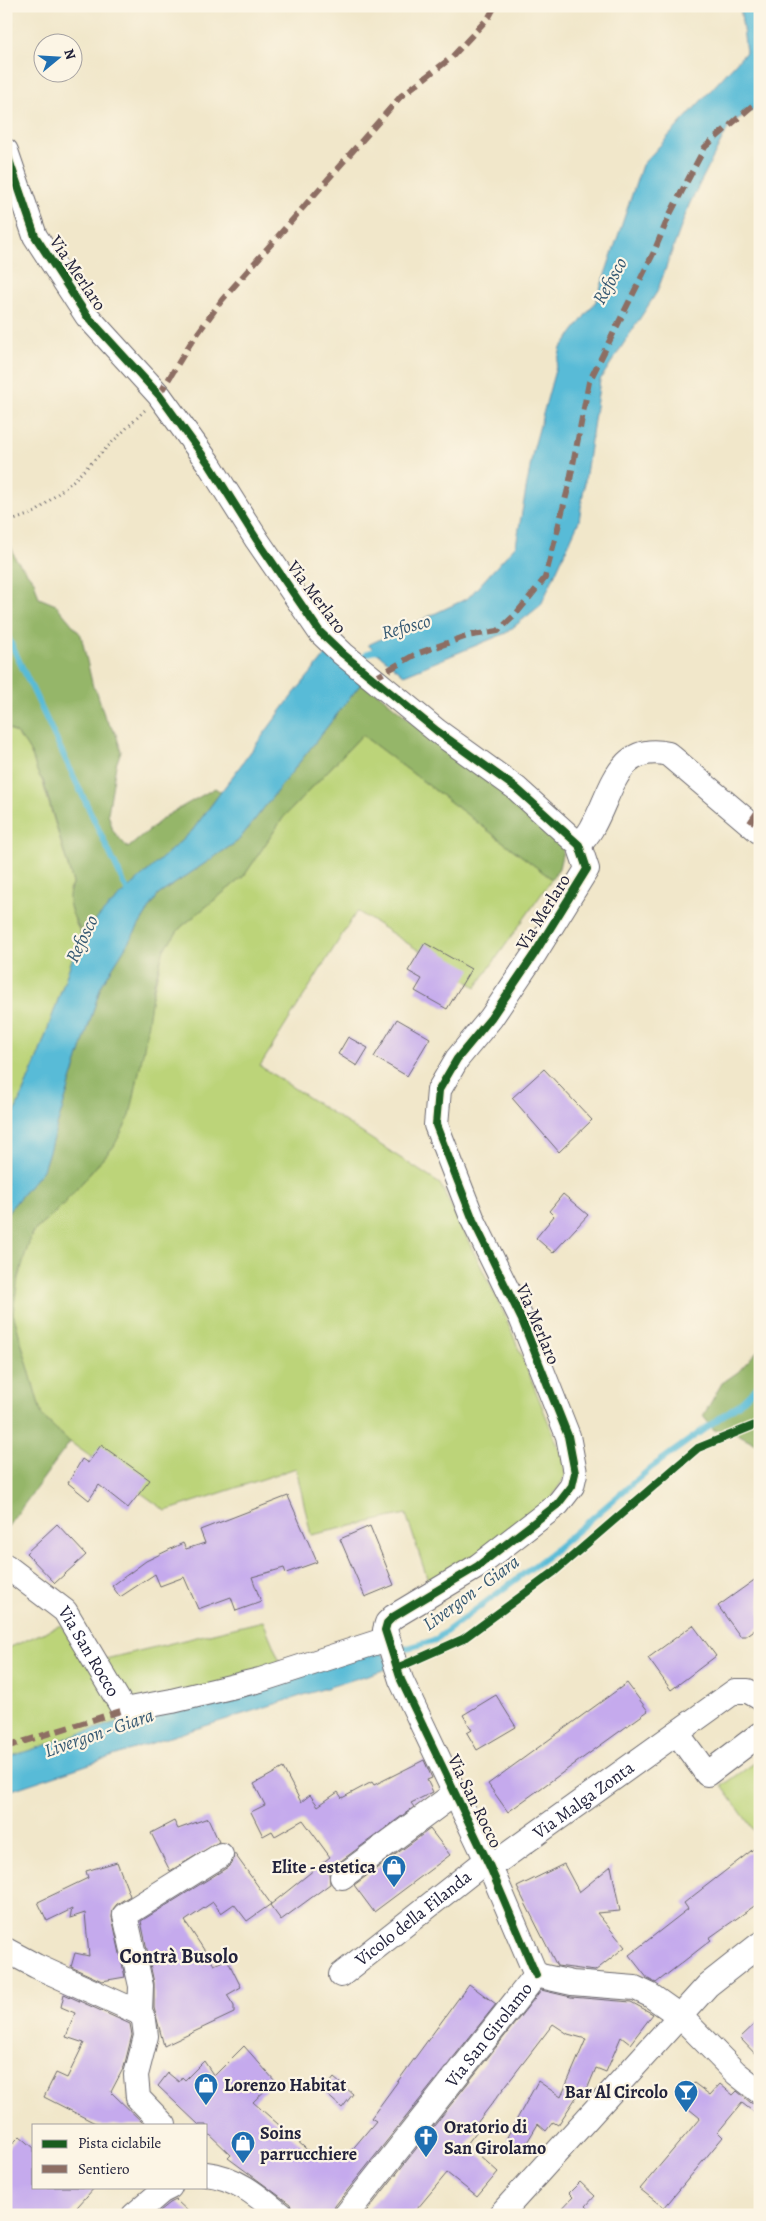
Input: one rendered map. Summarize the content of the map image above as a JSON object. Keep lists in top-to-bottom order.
{
  "streets": {
    "street": [
      "Via Merlaro",
      "Via San Rocco",
      "Via Malga Zonta",
      "Vicolo della Filanda",
      "Via San Girolamo"
    ]
  },
  "crossings": [
    ["Via Merlaro", "Via San Rocco"],
    ["Via San Rocco", "Via Malga Zonta"],
    ["Via San Rocco", "Vicolo della Filanda"],
    ["Via San Rocco", "Via San Girolamo"],
    ["Via Malga Zonta", "Vicolo della Filanda"]
  ],
  "districts": ["Contrà Busolo"],
  "water": ["Refosco", "Livergon - Giara"],
  "places": {
    "shop": ["Elite - estetica", "Lorenzo Habitat", "Soins parrucchiere"],
    "bar": ["Bar Al Circolo"],
    "church": ["Oratorio di San Girolamo"]
  },
  "legend": ["Pista ciclabile", "Sentiero"],
  "north": "right"
}
